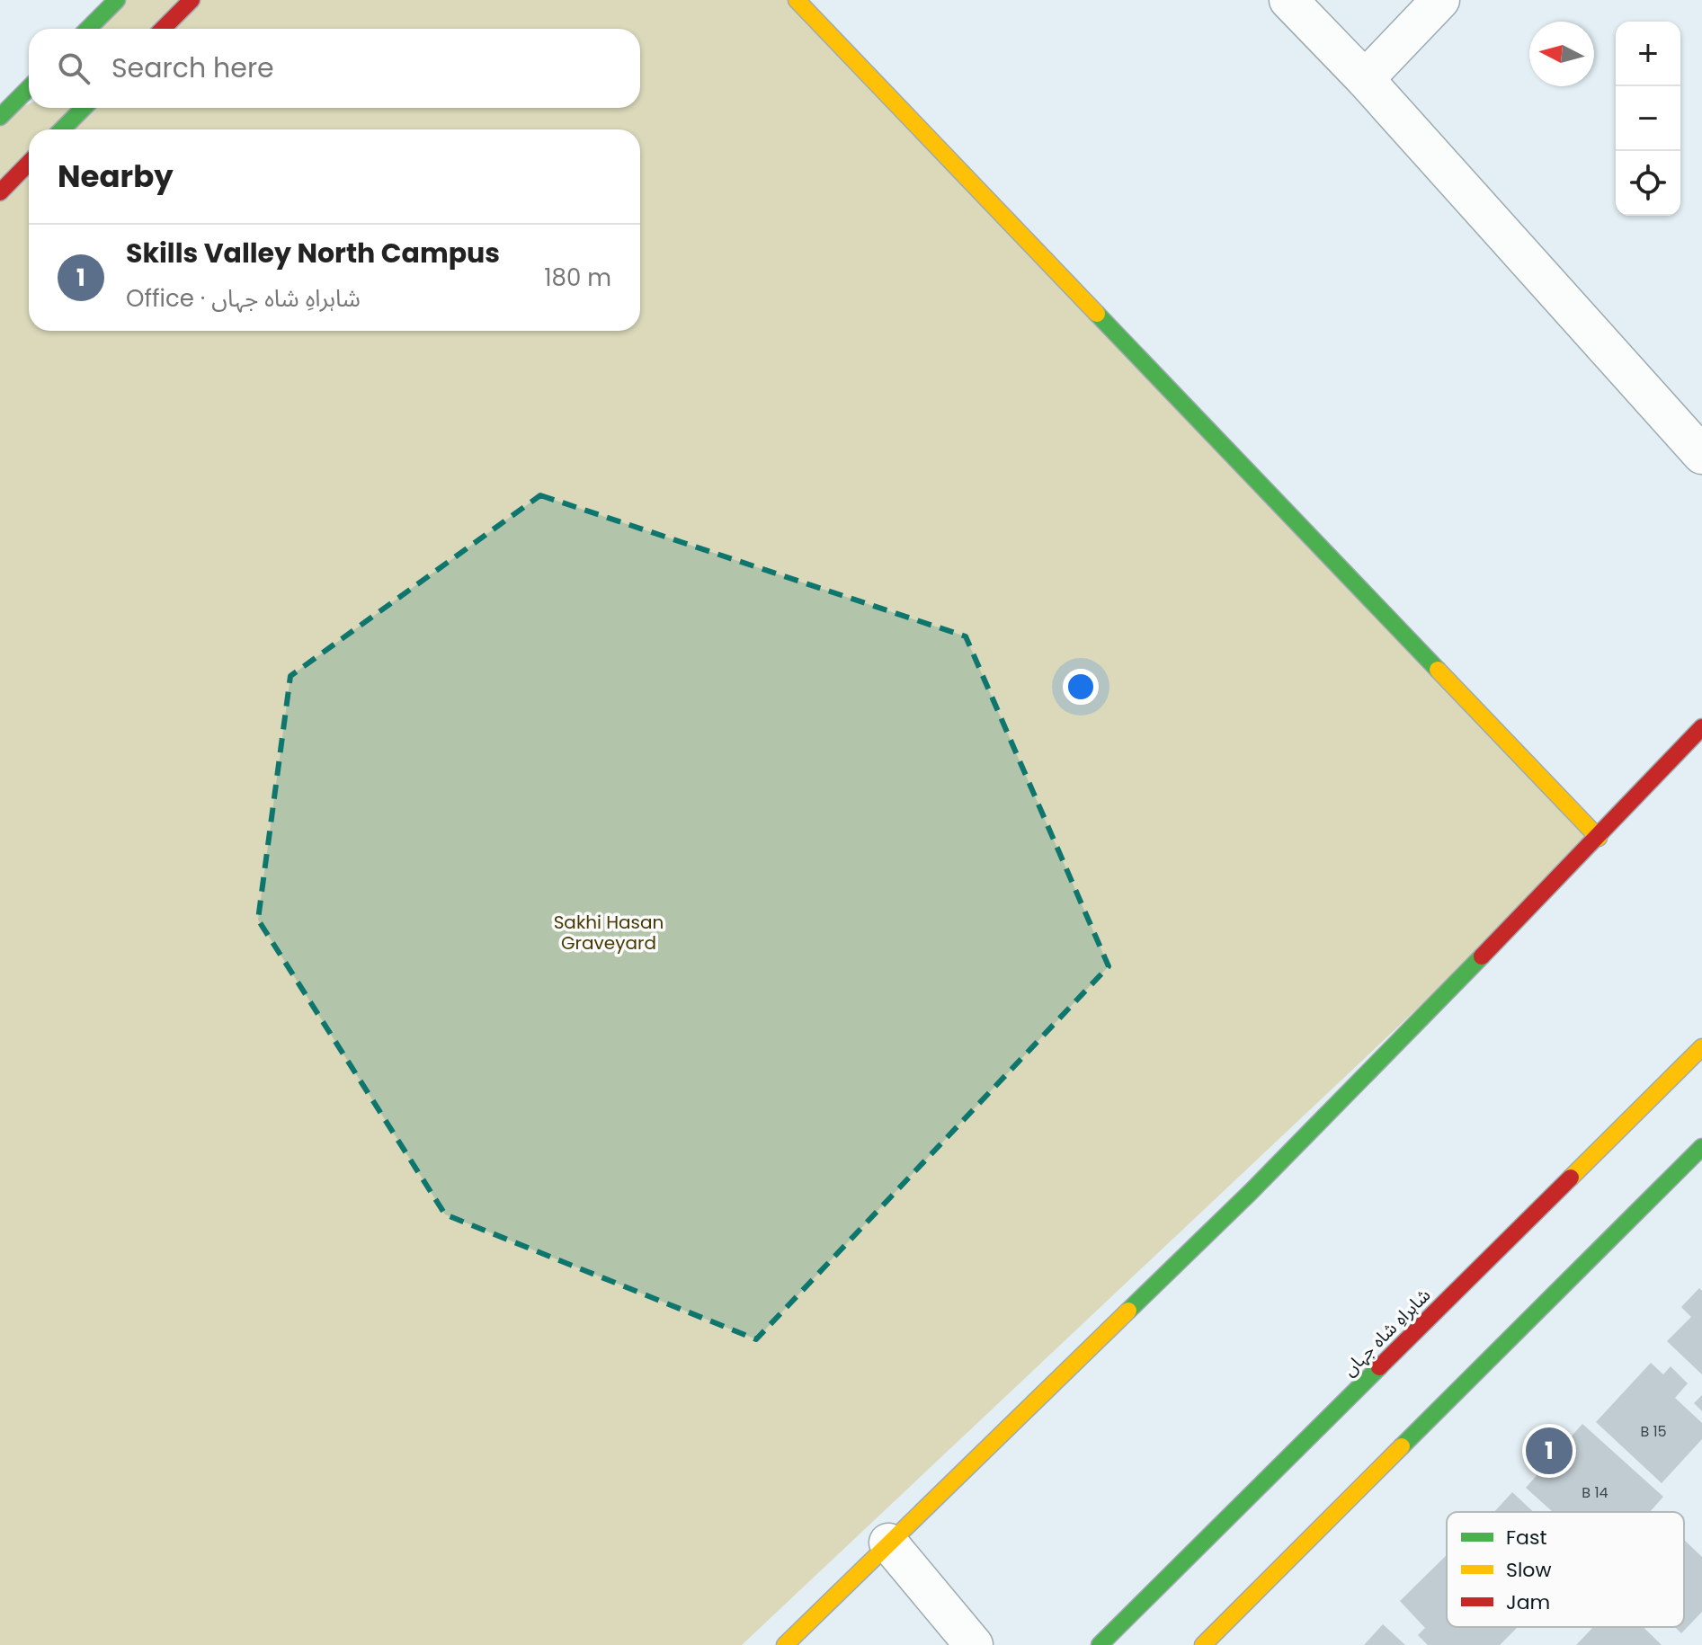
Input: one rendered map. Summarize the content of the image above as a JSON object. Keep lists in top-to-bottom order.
{
  "streets": {
    "street": ["شاہراہِ شاہ جہاں"]
  },
  "parks": ["Sakhi Hasan Graveyard"],
  "house_numbers": ["B 15", "B 14"],
  "legend": ["Fast", "Slow", "Jam"],
  "north": "left",
  "page": {
    "map_buttons": ["+", "−"],
    "search": "Search here",
    "heading": "Nearby",
    "list": [
      {
        "mark": "1",
        "name": "Skills Valley North Campus",
        "note": "Office · شاہراہِ شاہ جہاں",
        "value": "180 m"
      }
    ],
    "pins": "1"
  }
}
